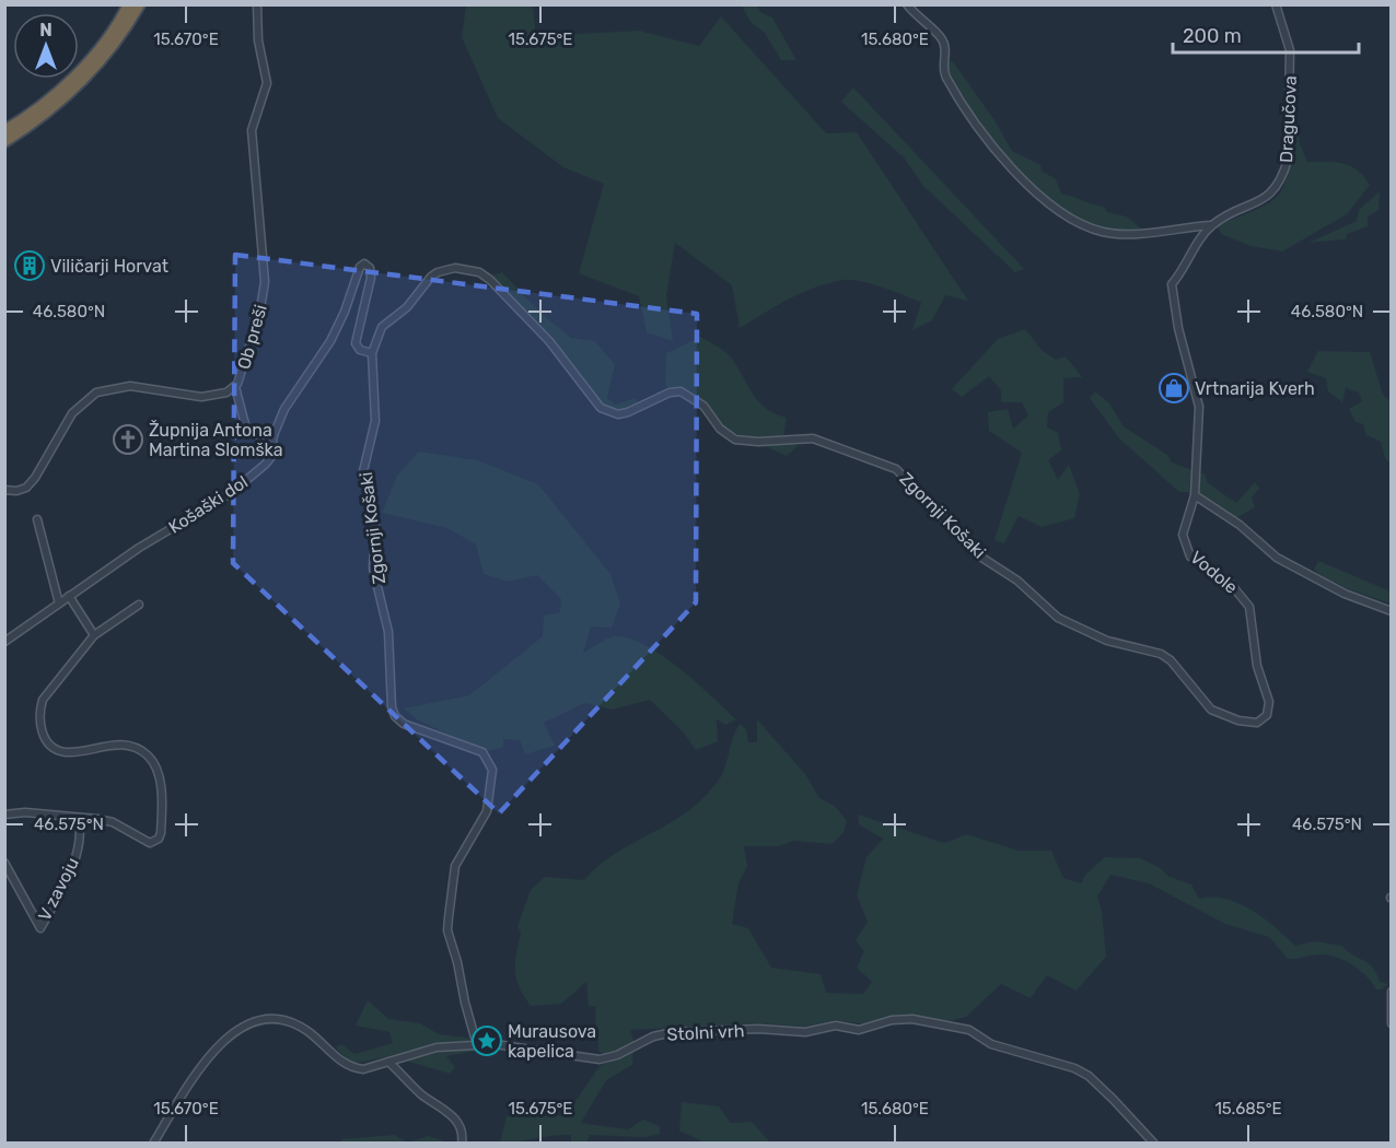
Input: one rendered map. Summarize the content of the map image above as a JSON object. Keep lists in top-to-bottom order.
{
  "streets": {
    "street": [
      "Dragučova",
      "Ob preši",
      "Košaški dol",
      "Zgornji Košaki",
      "Vodole",
      "V zavoju",
      "Stolni vrh"
    ]
  },
  "crossings": [
    ["Košaški dol", "Zgornji Košaki"],
    ["Zgornji Košaki", "Vodole"],
    ["Zgornji Košaki", "Stolni vrh"]
  ],
  "places": {
    "building": ["Viličarji Horvat"],
    "shop": ["Vrtnarija Kverh"],
    "church": ["Župnija Antona Martina Slomška"],
    "place": ["Murausova kapelica"]
  },
  "scale_bar": "200 m",
  "north": "top",
  "coordinates": [
    "15.670°E",
    "15.675°E",
    "15.680°E",
    "46.580°N",
    "46.575°N",
    "15.685°E"
  ]
}
